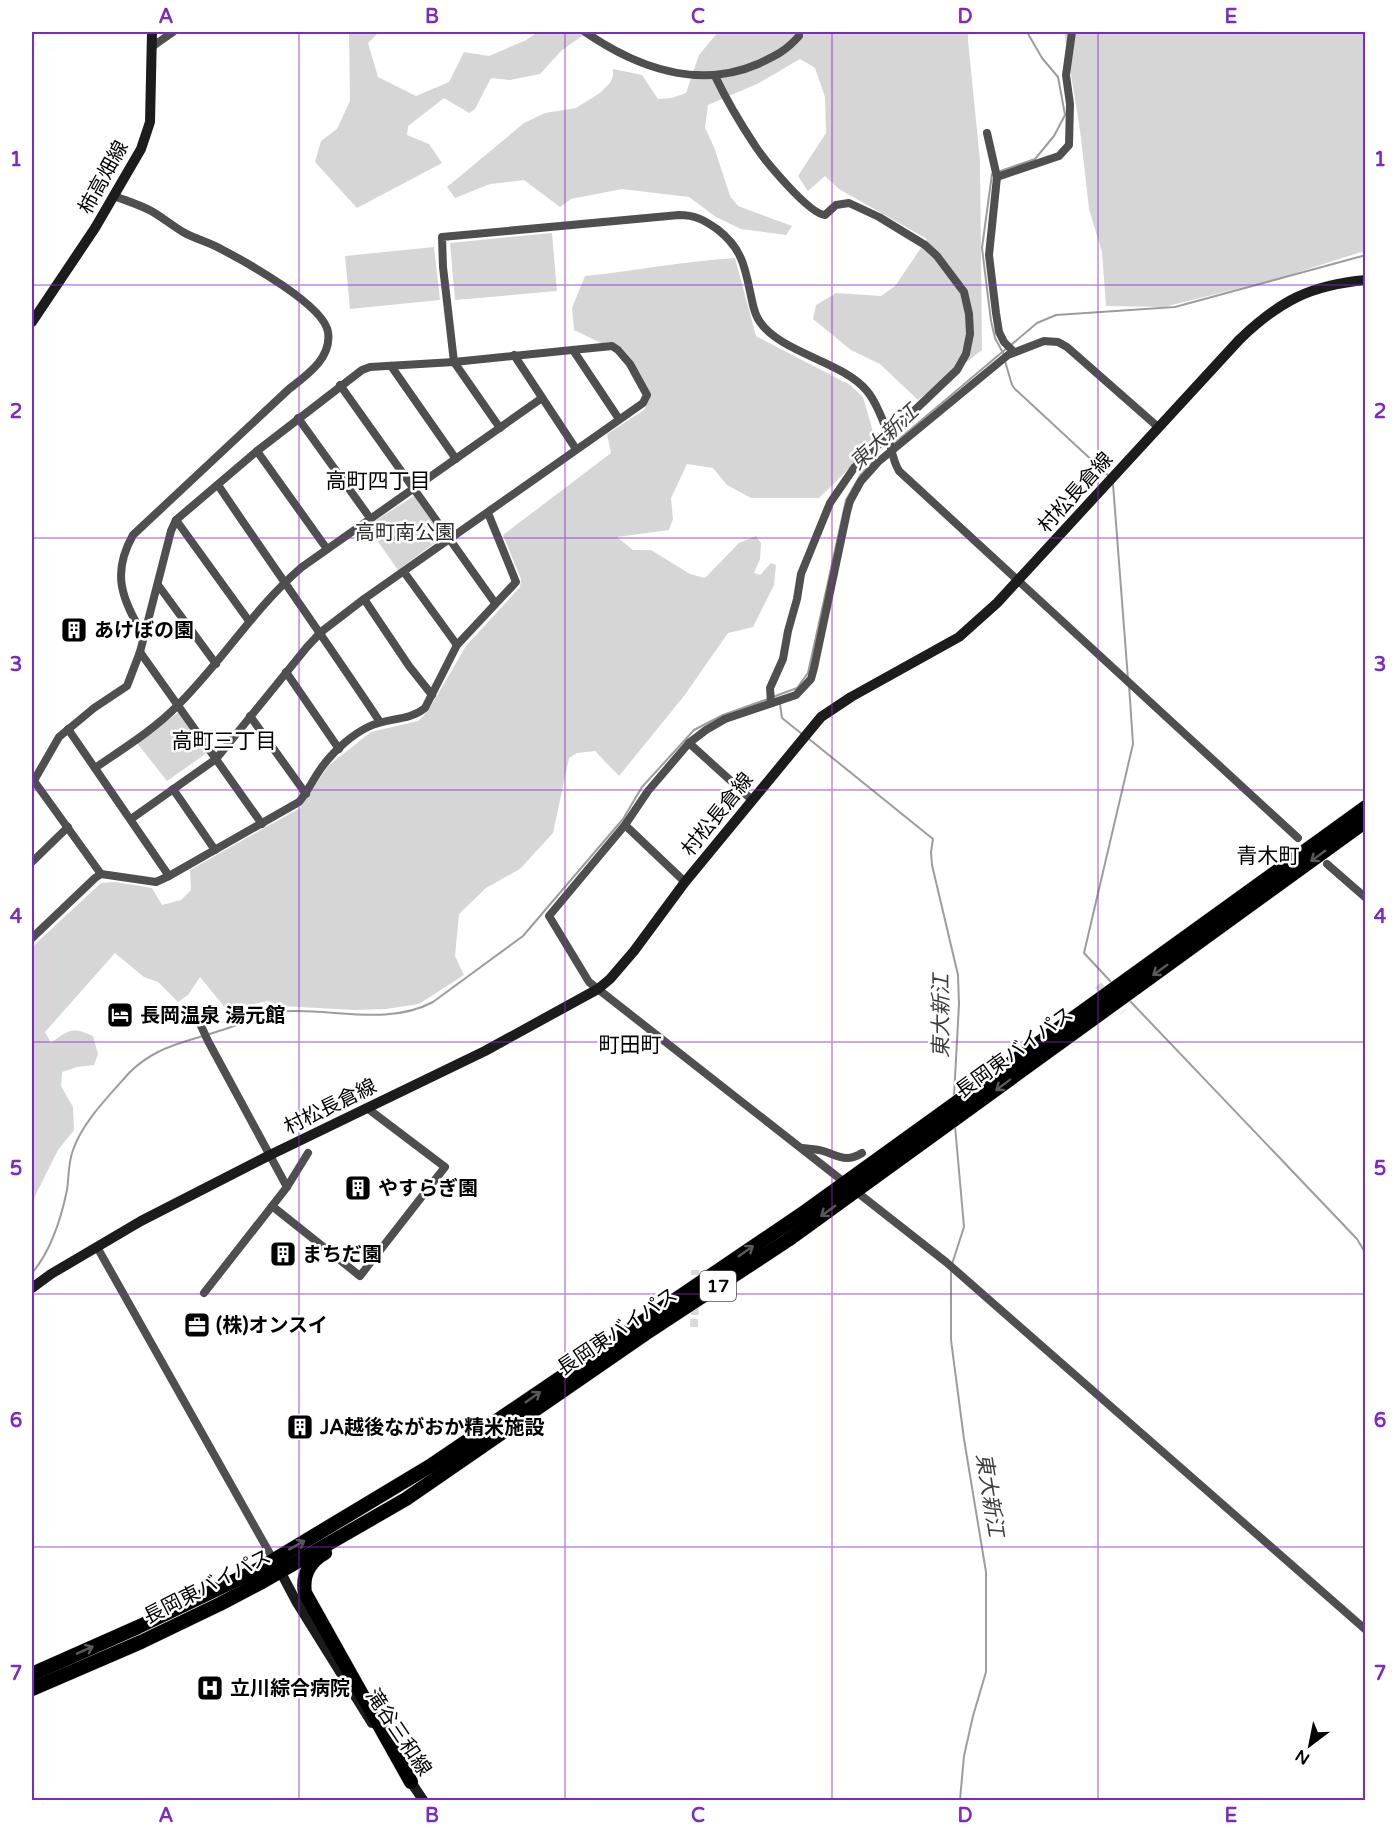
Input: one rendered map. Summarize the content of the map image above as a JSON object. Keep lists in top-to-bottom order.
{
  "streets": {
    "highway": ["長岡東バイパス", "17"],
    "main road": ["柿高畑線", "村松長倉線", "滝谷三和線"]
  },
  "crossings": [
    ["長岡東バイパス", "滝谷三和線"]
  ],
  "districts": [
    "高町四丁目",
    "高町三丁目",
    "青木町",
    "町田町"
  ],
  "water": ["東大新江"],
  "parks": ["高町南公園"],
  "places": {
    "building": [
      "あけぼの園",
      "やすらぎ園",
      "まちだ園",
      "JA越後ながおか精米施設"
    ],
    "hotel": ["長岡温泉 湯元館"],
    "office": ["(株)オンスイ"],
    "hospital": ["立川綜合病院"]
  },
  "north": "bottom left",
  "grid": {
    "columns": [
      "A",
      "B",
      "C",
      "D",
      "E"
    ],
    "rows": [
      "1",
      "2",
      "3",
      "4",
      "5",
      "6",
      "7"
    ]
  }
}
